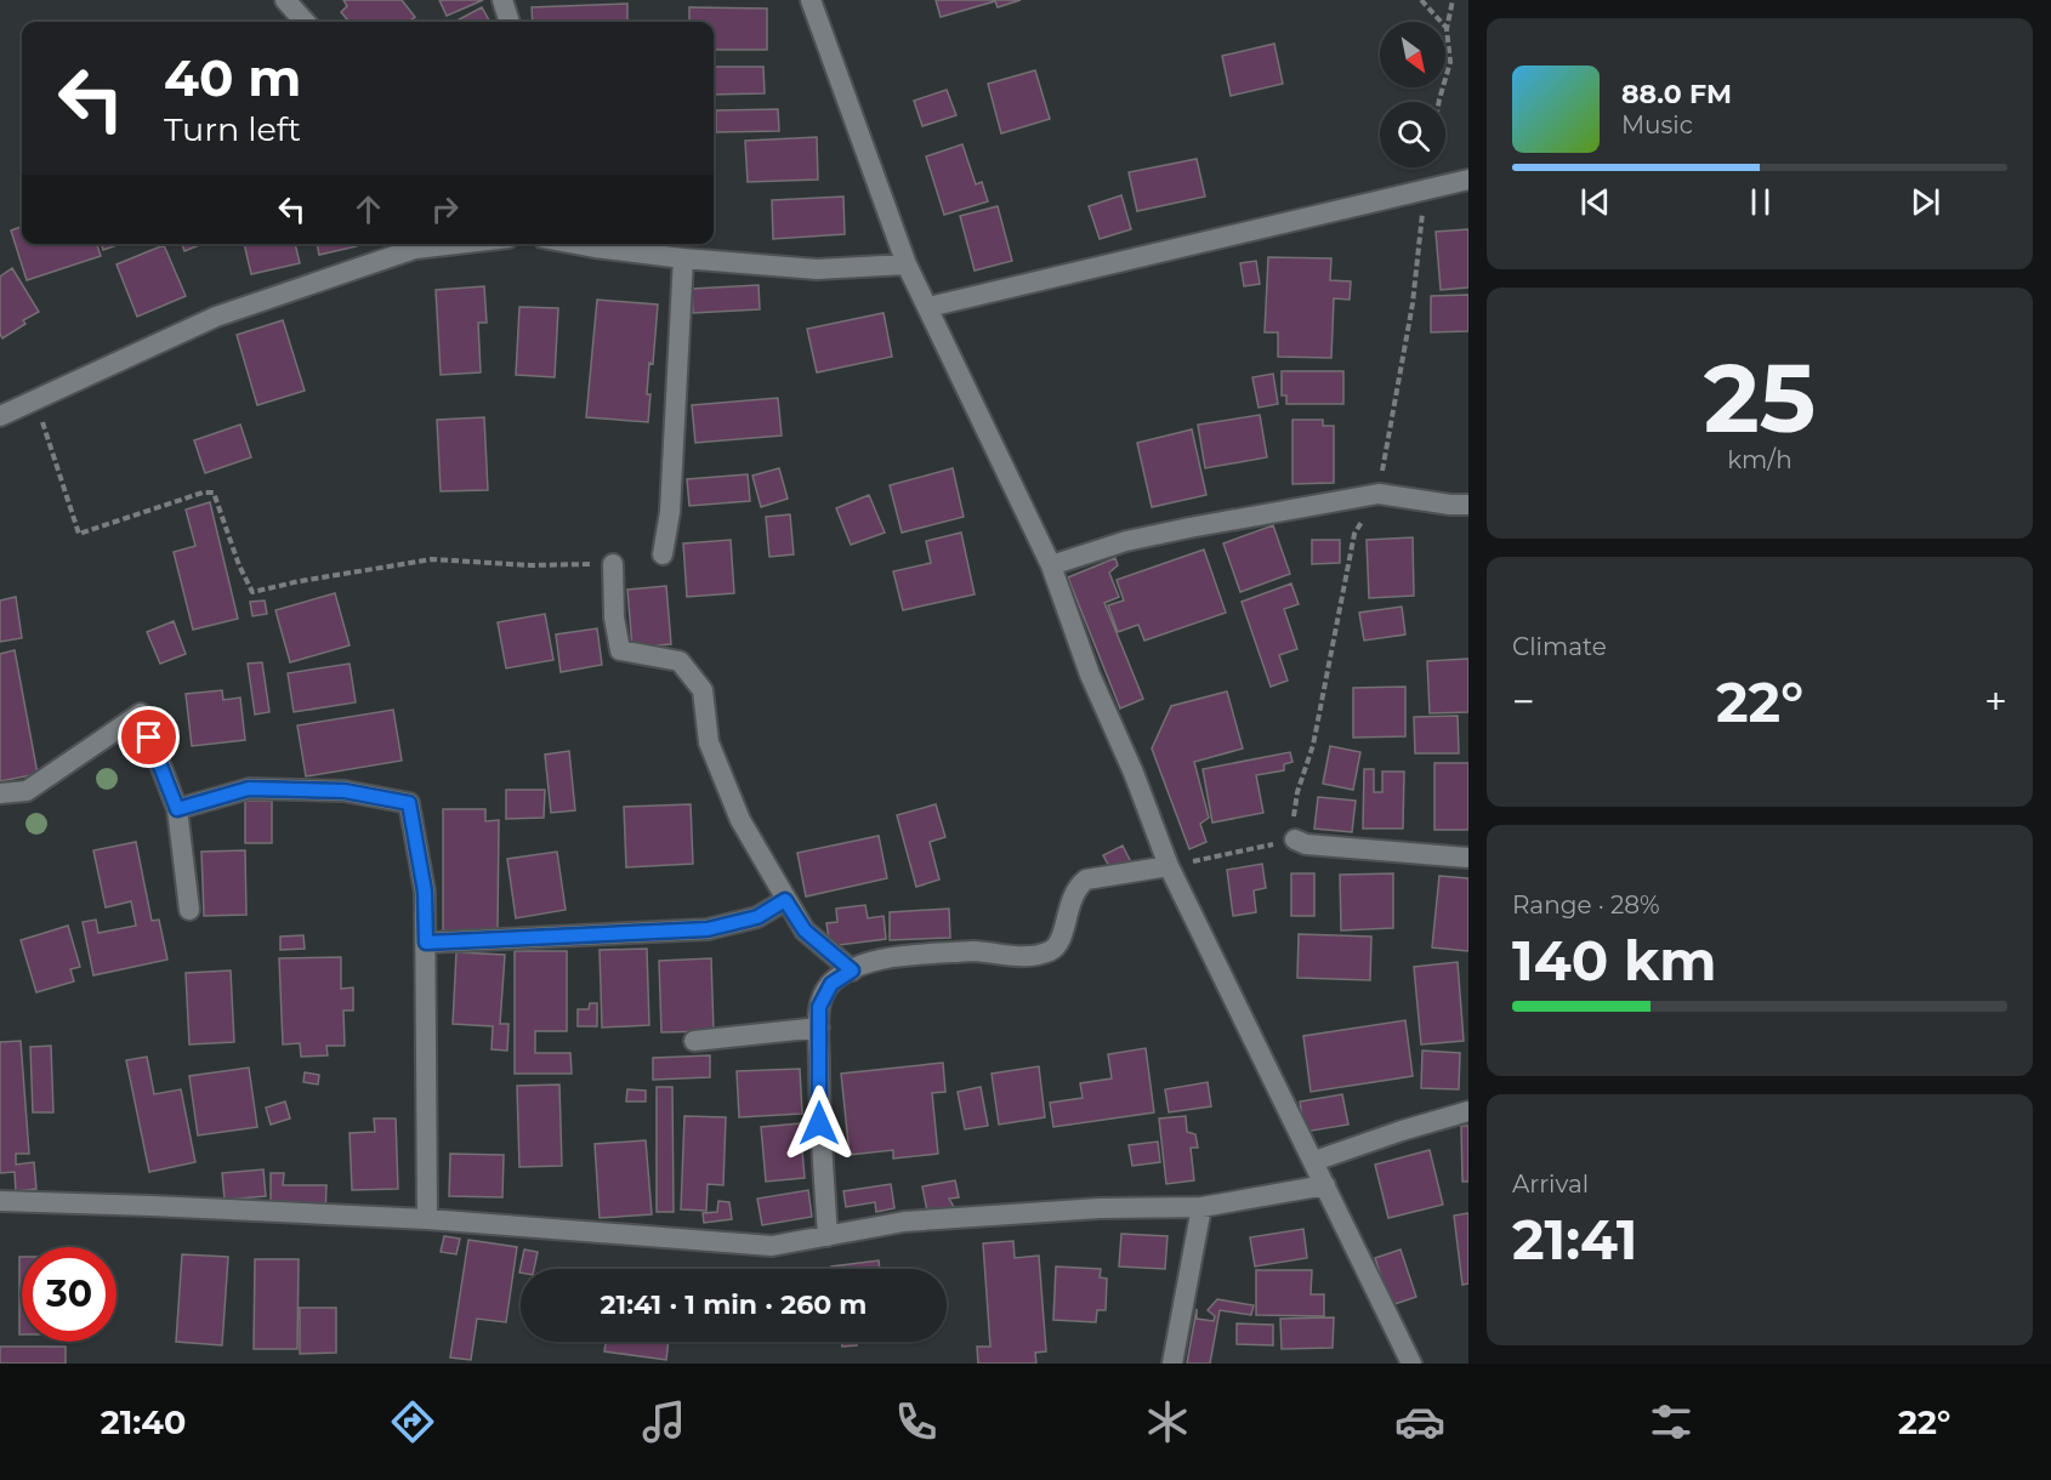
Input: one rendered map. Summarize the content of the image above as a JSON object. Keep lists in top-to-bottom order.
{
  "north": "bottom right",
  "page": {
    "turn": ["40 m", "Turn left"],
    "song": ["88.0 FM", "Music"],
    "tile": [
      ["25", "km/h"],
      "Climate",
      ["Range · 28%", "140 km"],
      ["Arrival", "21:41"]
    ],
    "heat": ["−", "22°", "+"],
    "limit": "30",
    "trip": "21:41 · 1 min · 260 m",
    "tabs": ["21:40", "22°"]
  }
}
